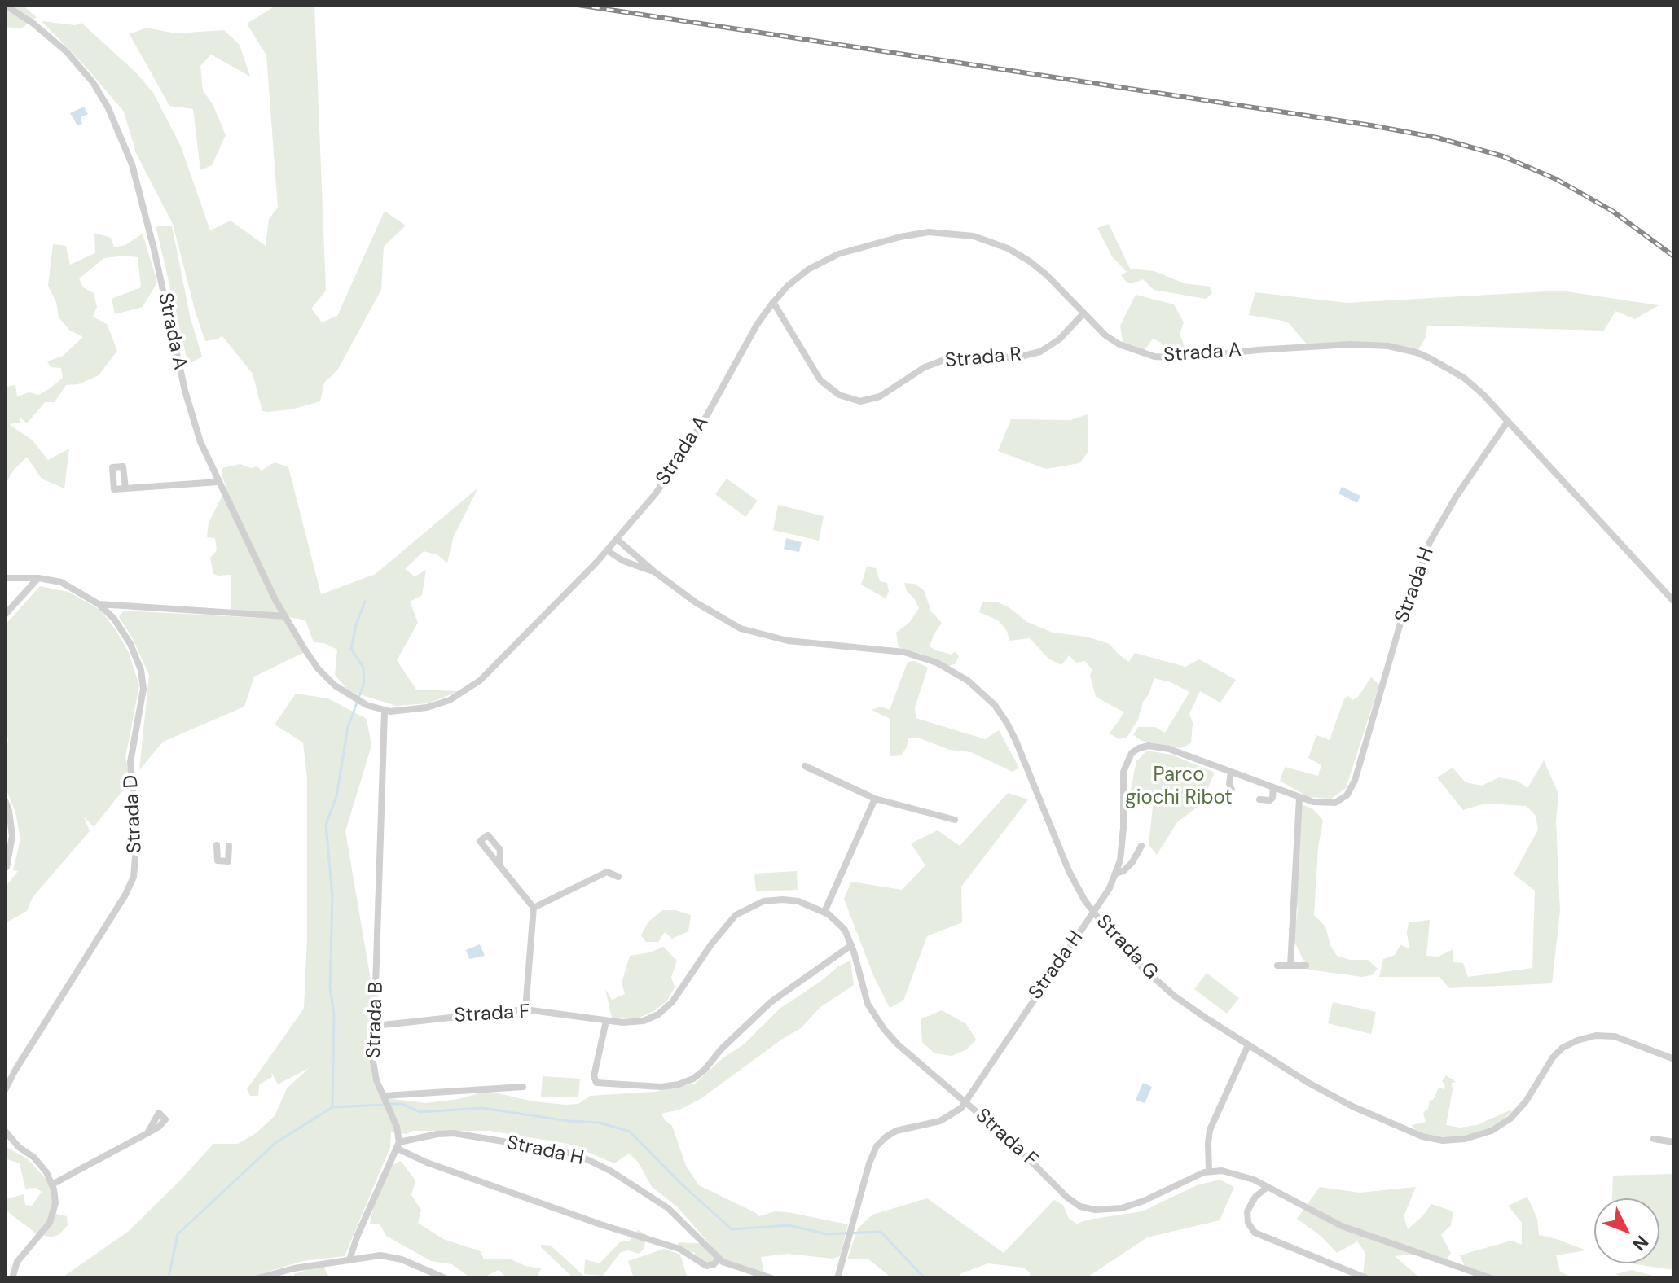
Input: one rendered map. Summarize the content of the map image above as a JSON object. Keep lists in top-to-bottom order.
{
  "streets": {
    "street": [
      "Strada A",
      "Strada R",
      "Strada H",
      "Strada D",
      "Strada G",
      "Strada F",
      "Strada B"
    ]
  },
  "crossings": [
    ["Strada A", "Strada R"],
    ["Strada A", "Strada H"],
    ["Strada A", "Strada D"],
    ["Strada A", "Strada G"],
    ["Strada A", "Strada B"],
    ["Strada H", "Strada G"],
    ["Strada H", "Strada F"],
    ["Strada H", "Strada B"],
    ["Strada F", "Strada B"]
  ],
  "parks": ["Parco giochi Ribot"],
  "north": "bottom right"
}
